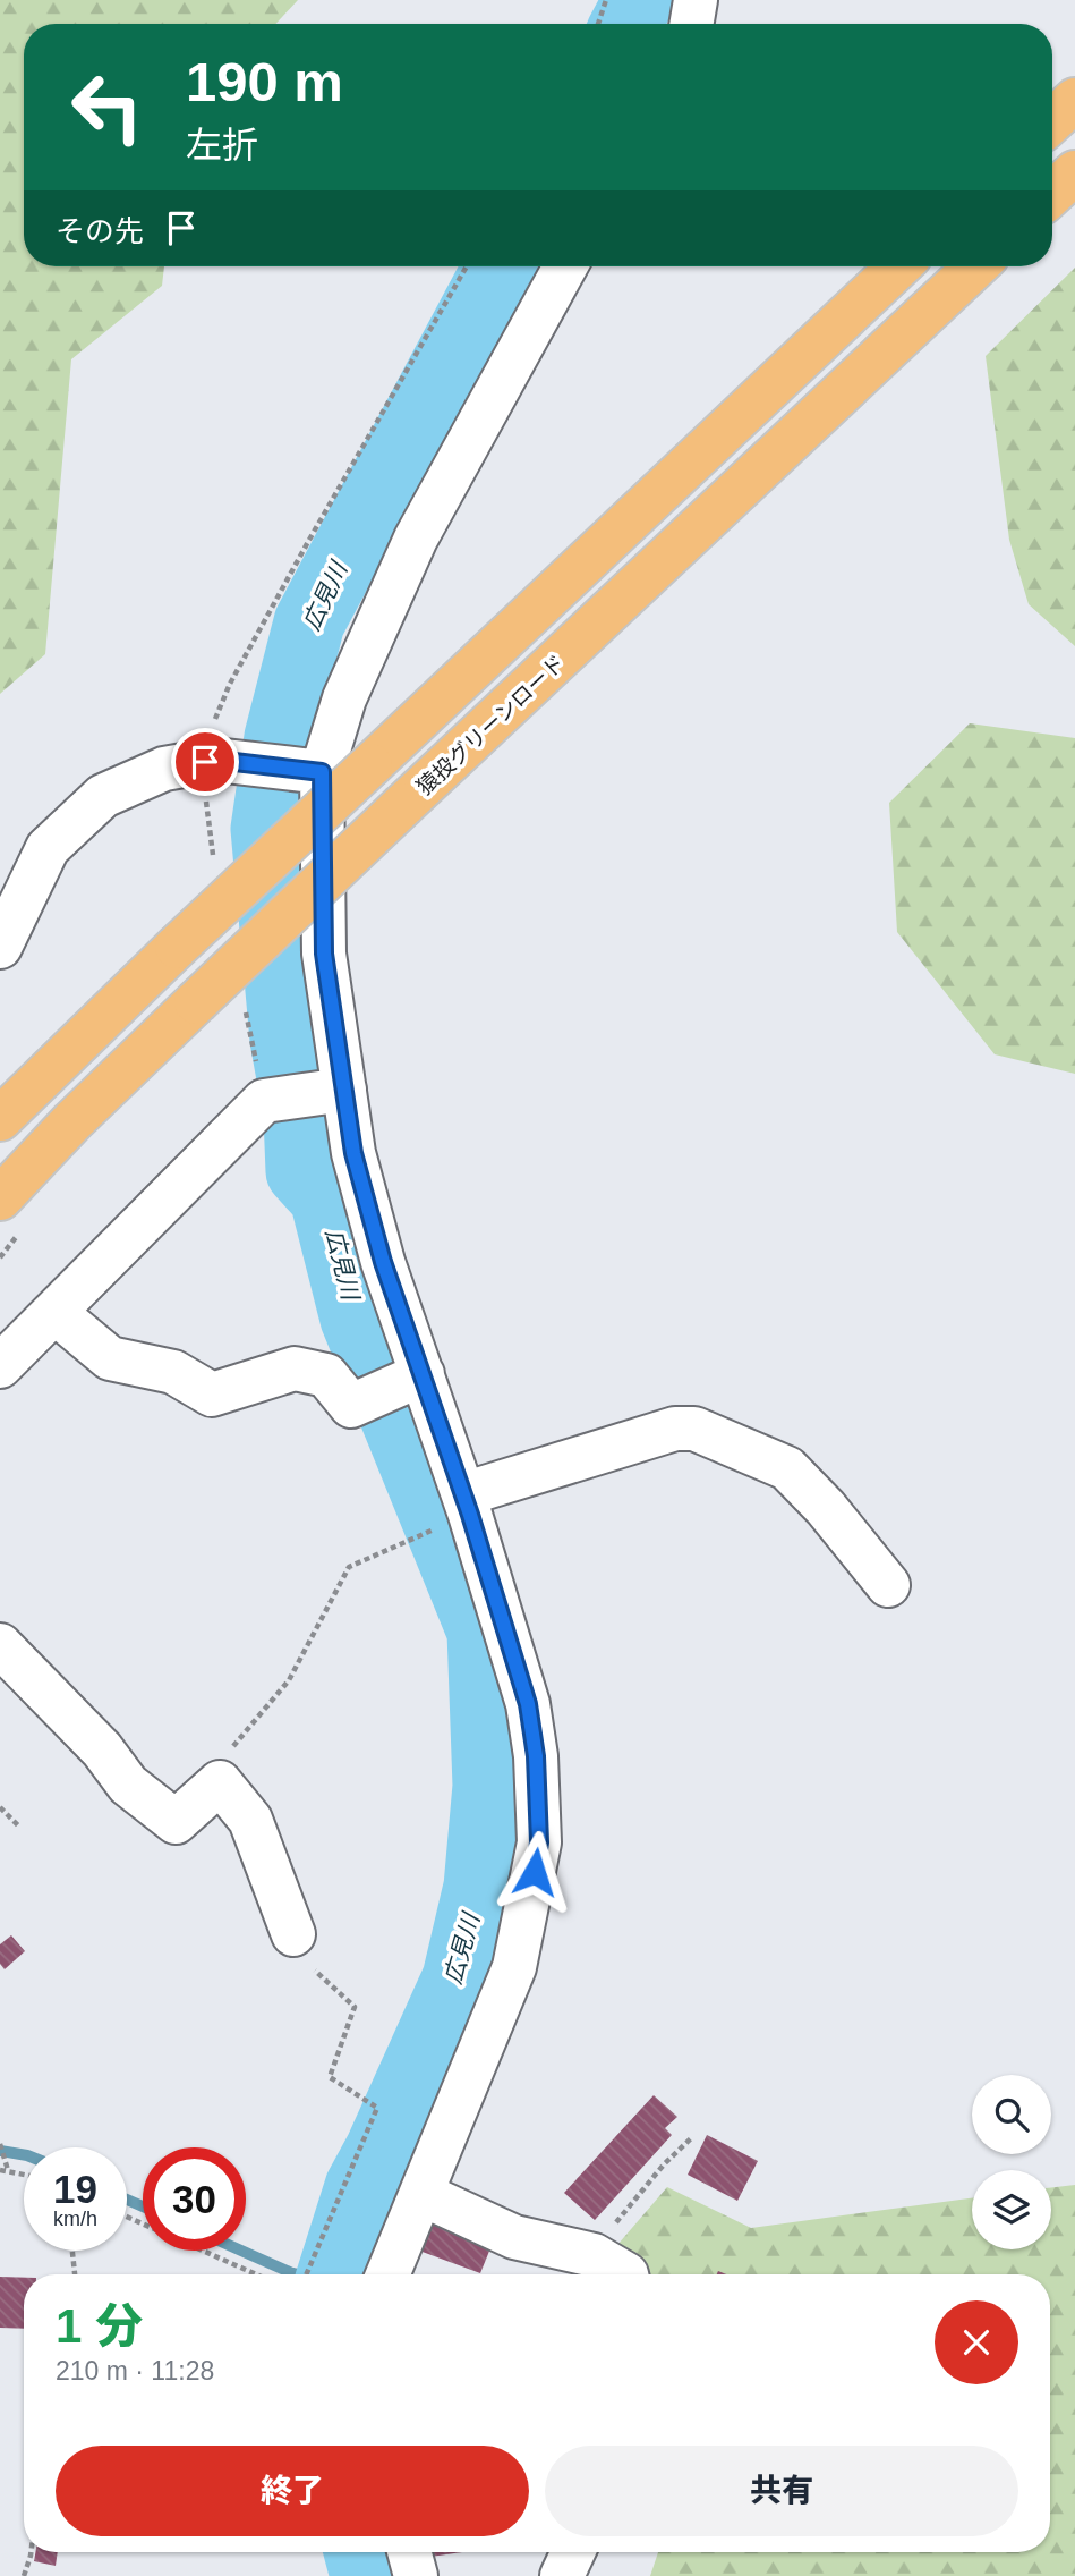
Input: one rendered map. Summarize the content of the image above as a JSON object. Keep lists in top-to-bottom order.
{
  "streets": {
    "main road": ["猿投グリーンロード"]
  },
  "water": ["広見川"],
  "page": {
    "turn": ["190 m", "左折"],
    "then": "その先",
    "speed": "19 km/h",
    "limit": "30",
    "heading": ["1 分", "210 m · 11:28"],
    "buttons": ["終了", "共有"]
  }
}
